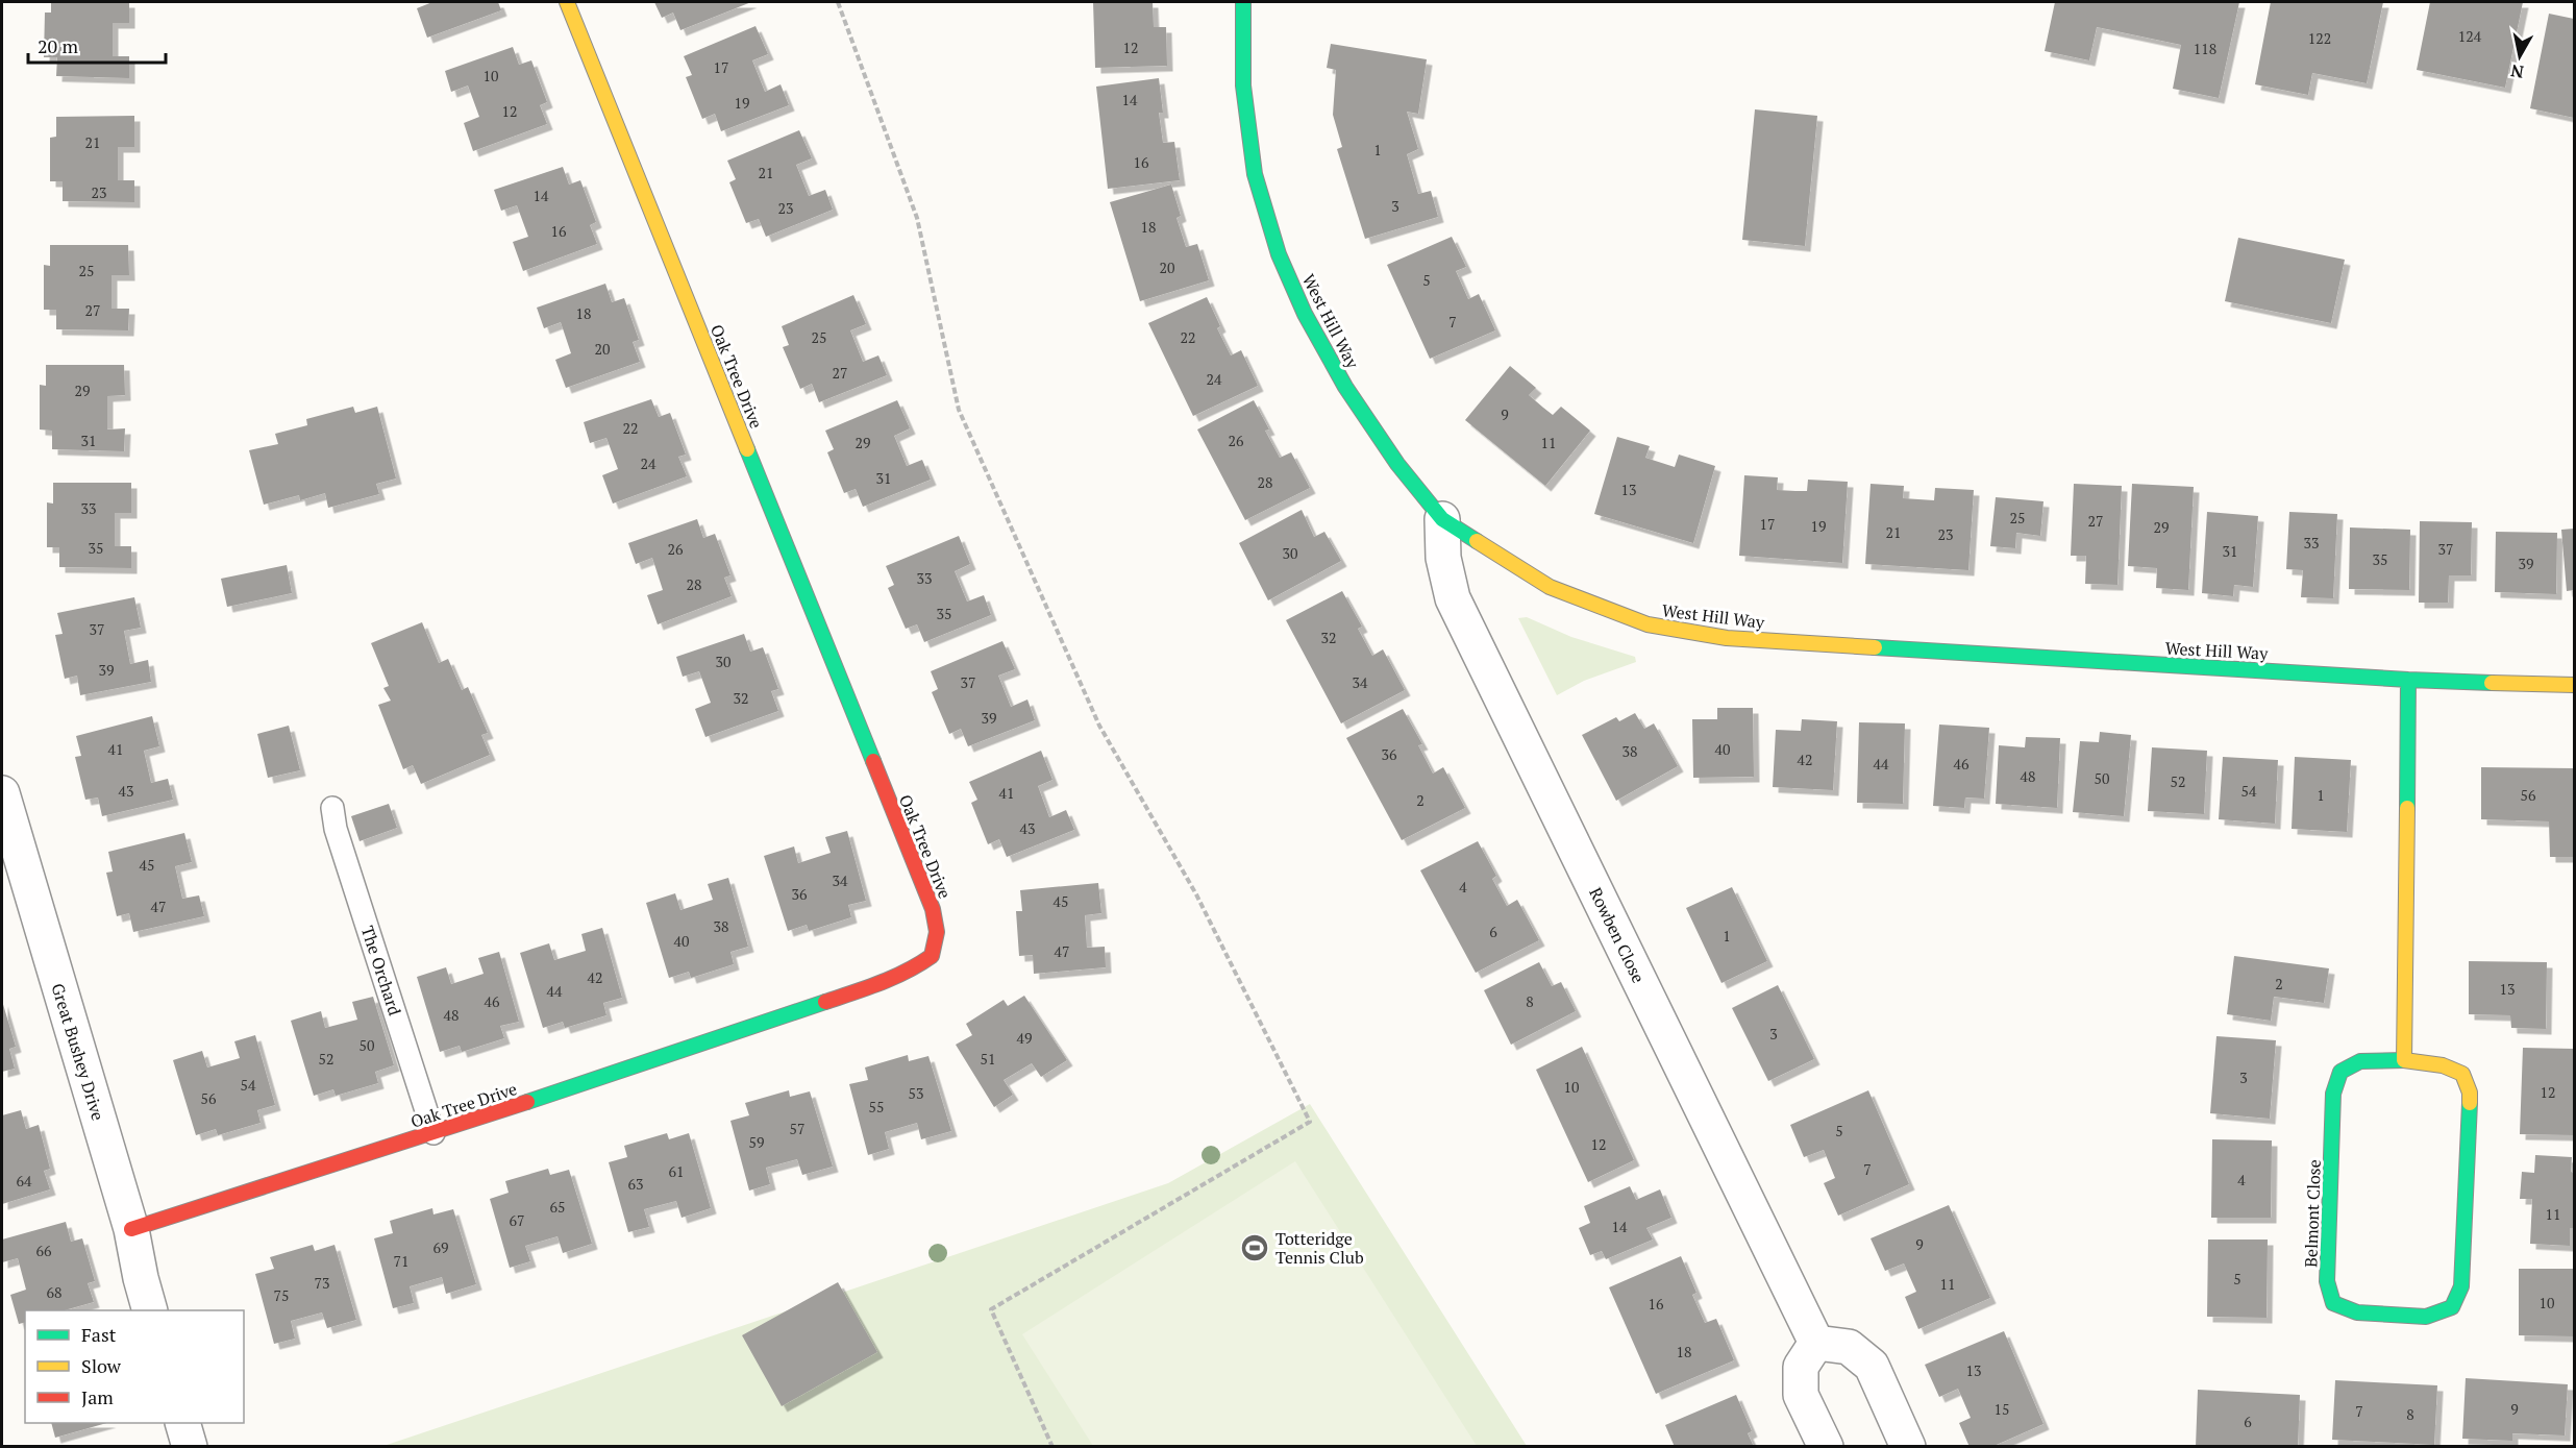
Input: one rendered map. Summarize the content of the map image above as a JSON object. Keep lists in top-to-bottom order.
{
  "streets": {
    "street": [
      "West Hill Way",
      "Oak Tree Drive",
      "Rowben Close",
      "Great Bushey Drive",
      "Belmont Close"
    ],
    "lane": ["The Orchard"]
  },
  "crossings": [
    ["West Hill Way", "Rowben Close"],
    ["Oak Tree Drive", "The Orchard"],
    ["Oak Tree Drive", "Great Bushey Drive"]
  ],
  "places": {
    "sports": ["Totteridge Tennis Club"]
  },
  "house_numbers": [
    "124",
    "122",
    "12",
    "118",
    "17",
    "10",
    "14",
    "19",
    "12",
    "21",
    "1",
    "16",
    "21",
    "23",
    "14",
    "3",
    "23",
    "18",
    "16",
    "20",
    "25",
    "5",
    "27",
    "18",
    "7",
    "25",
    "22",
    "20",
    "27",
    "24",
    "29",
    "9",
    "22",
    "31",
    "26",
    "29",
    "11",
    "24",
    "31",
    "28",
    "13",
    "33",
    "25",
    "27",
    "17",
    "19",
    "29",
    "21",
    "23",
    "33",
    "35",
    "26",
    "37",
    "31",
    "30",
    "35",
    "39",
    "33",
    "28",
    "35",
    "37",
    "32",
    "30",
    "39",
    "37",
    "34",
    "32",
    "39",
    "41",
    "40",
    "38",
    "36",
    "42",
    "44",
    "46",
    "48",
    "50",
    "52",
    "43",
    "54",
    "41",
    "1",
    "56",
    "2",
    "43",
    "45",
    "34",
    "4",
    "36",
    "45",
    "47",
    "38",
    "6",
    "1",
    "40",
    "47",
    "42",
    "2",
    "13",
    "44",
    "46",
    "8",
    "48",
    "3",
    "49",
    "50",
    "52",
    "51",
    "3",
    "54",
    "10",
    "12",
    "53",
    "56",
    "55",
    "57",
    "5",
    "59",
    "12",
    "7",
    "61",
    "4",
    "64",
    "63",
    "65",
    "11",
    "67",
    "14",
    "9",
    "69",
    "66",
    "71",
    "5",
    "73",
    "11",
    "68",
    "75",
    "10",
    "16",
    "18",
    "13",
    "15",
    "9",
    "7",
    "8",
    "6"
  ],
  "legend": ["Fast", "Slow", "Jam"],
  "scale_bar": "20 m",
  "north": "bottom"
}
